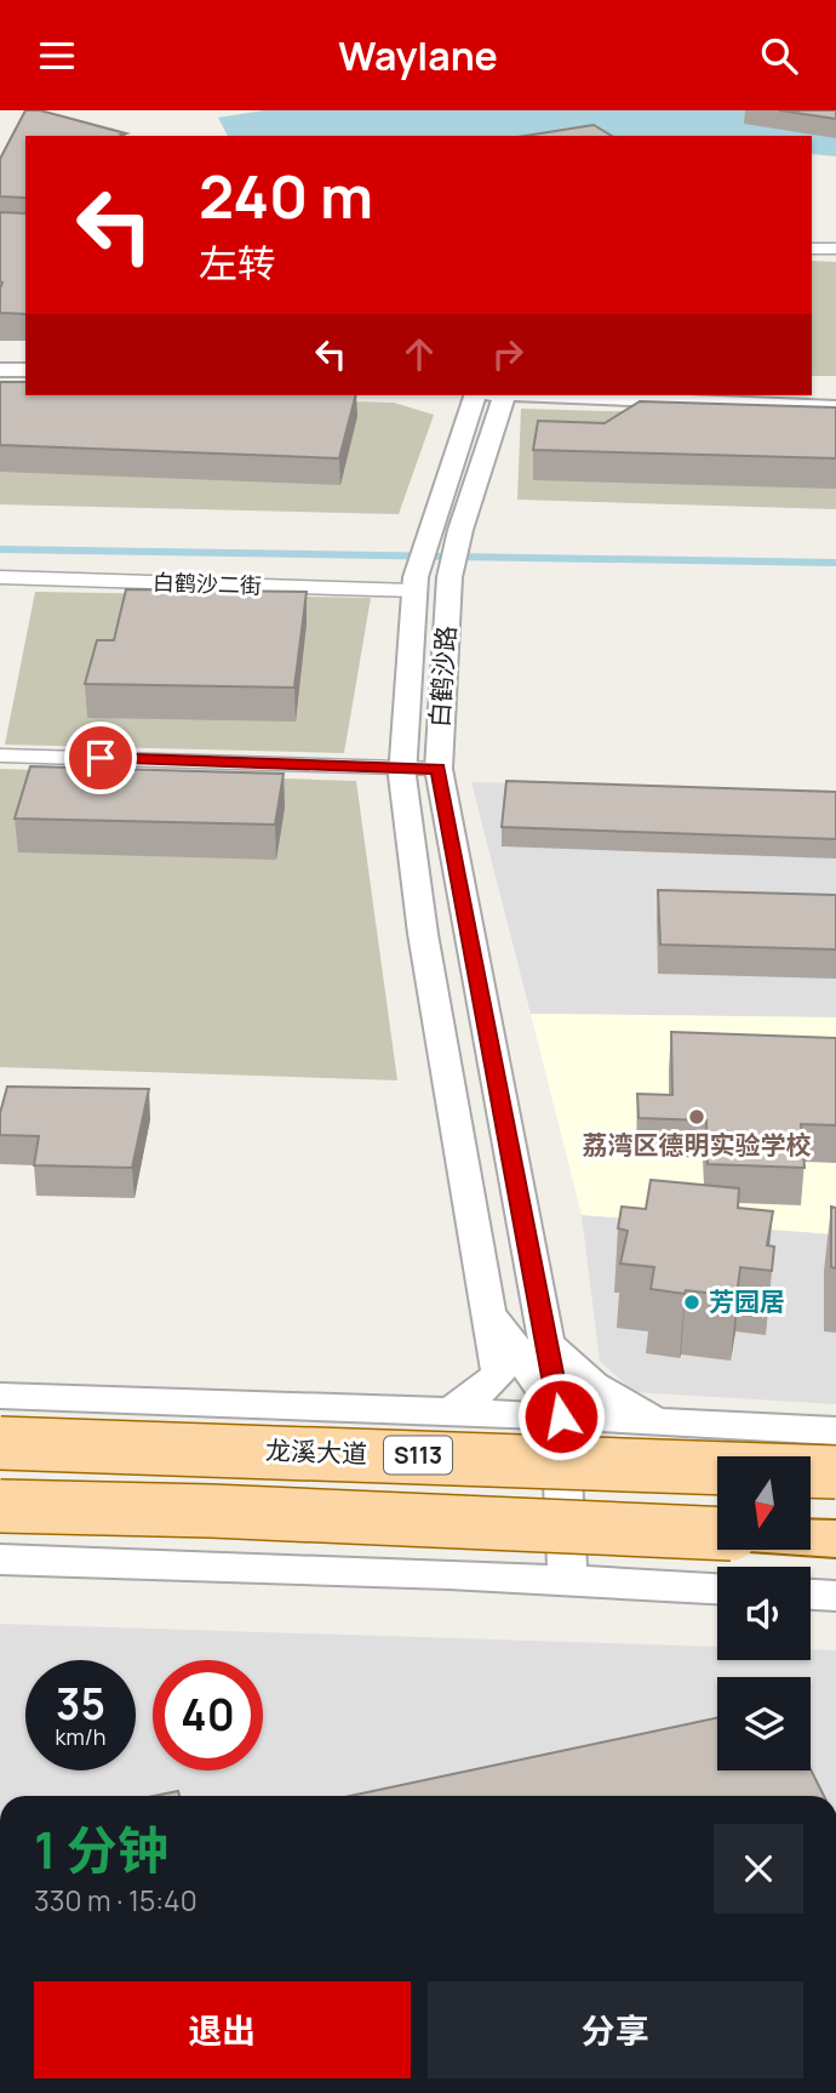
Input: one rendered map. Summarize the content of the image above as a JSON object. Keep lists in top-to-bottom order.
{
  "streets": {
    "main road": ["龙溪大道", "S113"],
    "street": ["白鹤沙二街", "白鹤沙路"]
  },
  "crossings": [
    ["白鹤沙二街", "白鹤沙路"]
  ],
  "places": ["荔湾区德明实验学校", "芳园居"],
  "north": "bottom",
  "page": {
    "header": "Waylane",
    "turn": ["240 m", "左转"],
    "speed": "35 km/h",
    "limit": "40",
    "heading": ["1 分钟", "330 m · 15:40"],
    "buttons": ["退出", "分享"]
  }
}
